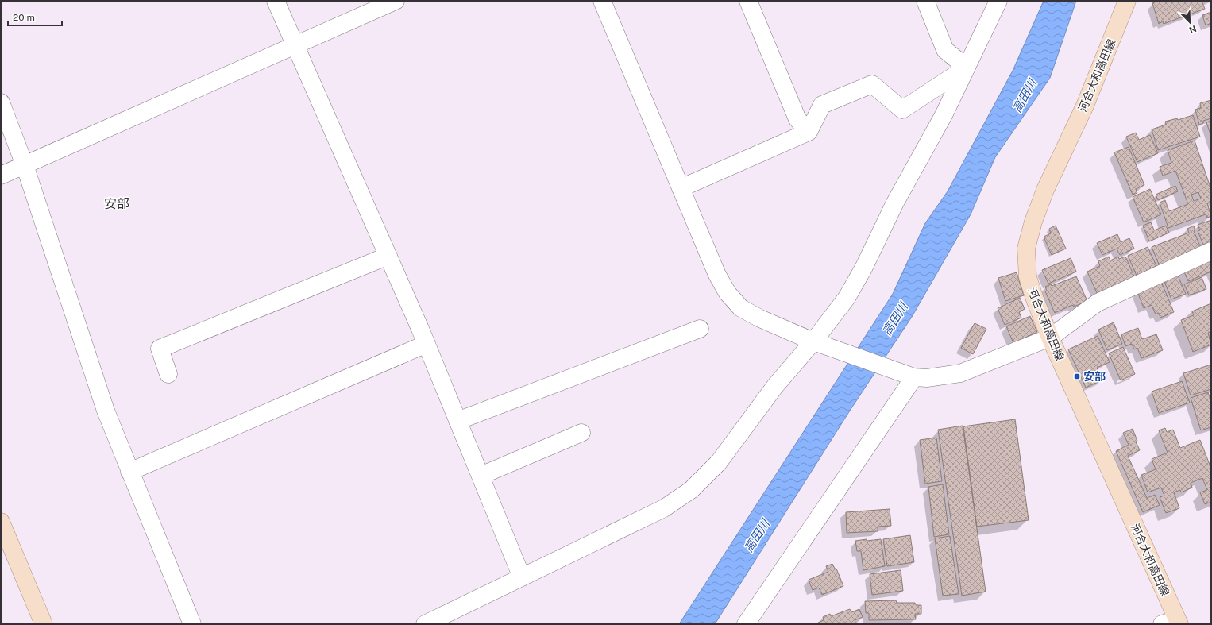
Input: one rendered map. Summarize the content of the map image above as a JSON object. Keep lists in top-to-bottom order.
{
  "streets": {
    "main road": ["河合大和高田線"]
  },
  "districts": ["安部"],
  "water": ["高田川"],
  "places": {
    "transit": ["安部"]
  },
  "scale_bar": "20 m",
  "north": "bottom right"
}
